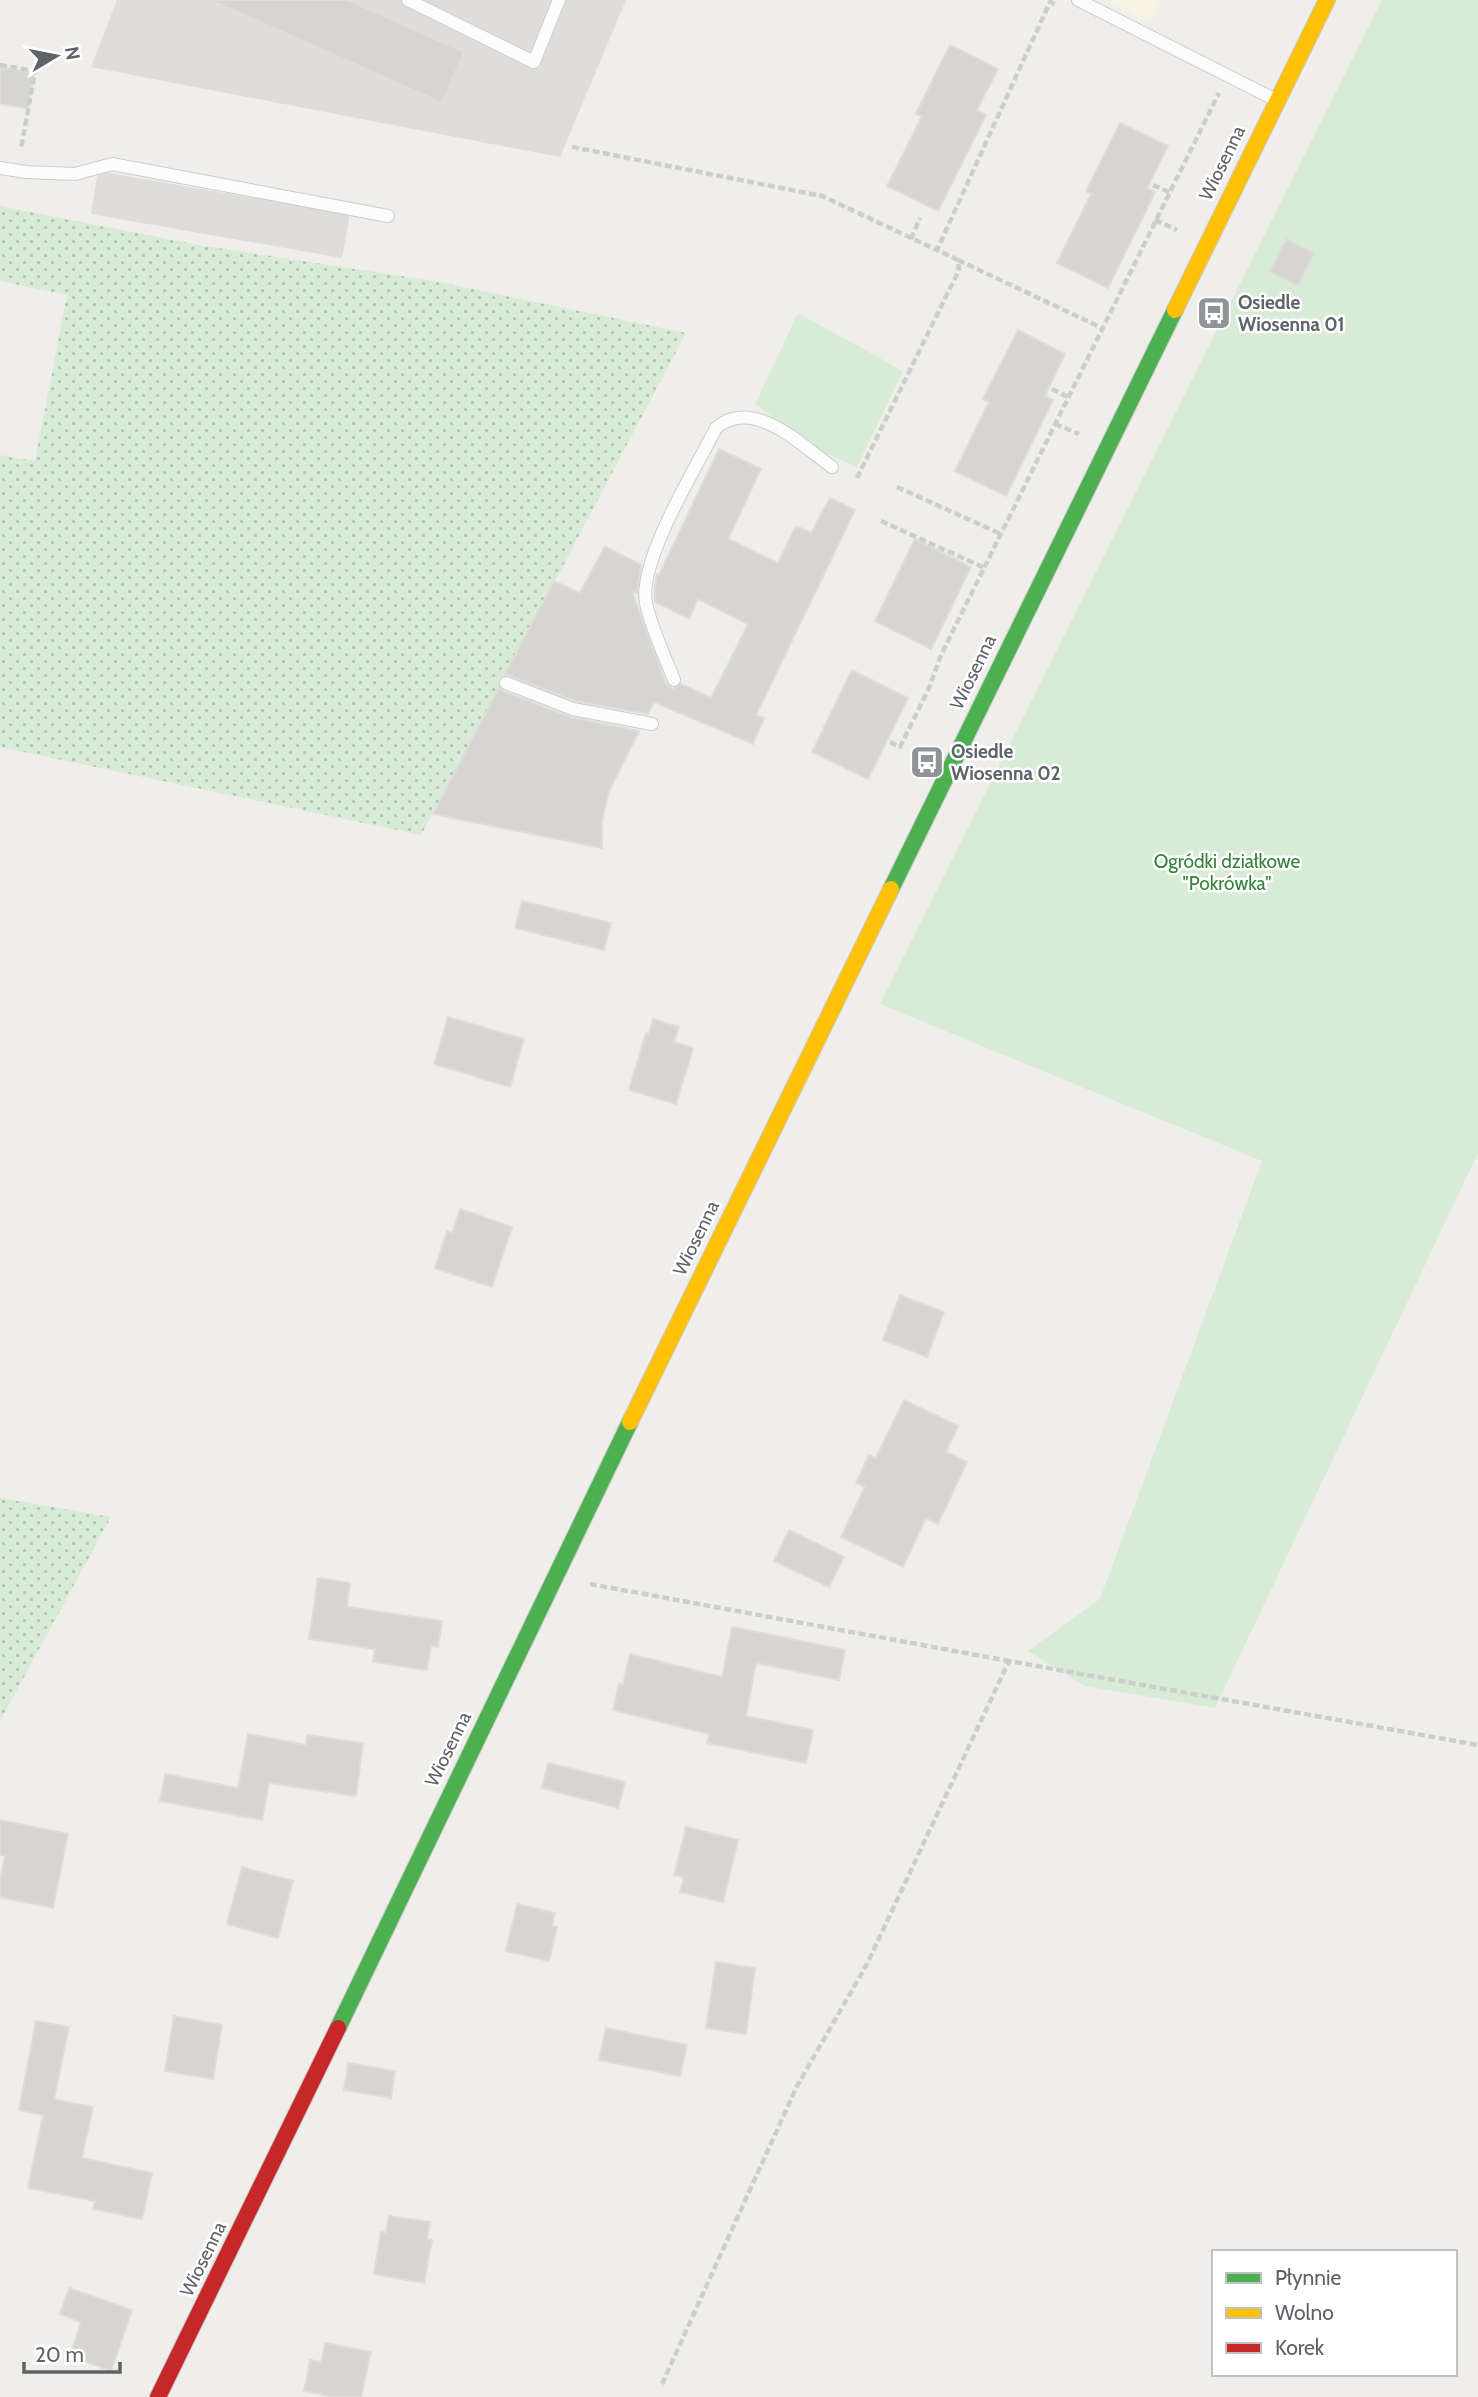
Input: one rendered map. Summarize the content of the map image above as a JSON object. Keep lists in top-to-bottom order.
{
  "streets": {
    "street": ["Wiosenna"]
  },
  "parks": ["Ogródki działkowe \"Pokrówka\""],
  "places": {
    "bus stop": ["Osiedle Wiosenna 01", "Osiedle Wiosenna 02"]
  },
  "legend": ["Płynnie", "Wolno", "Korek"],
  "scale_bar": "20 m",
  "north": "right"
}
